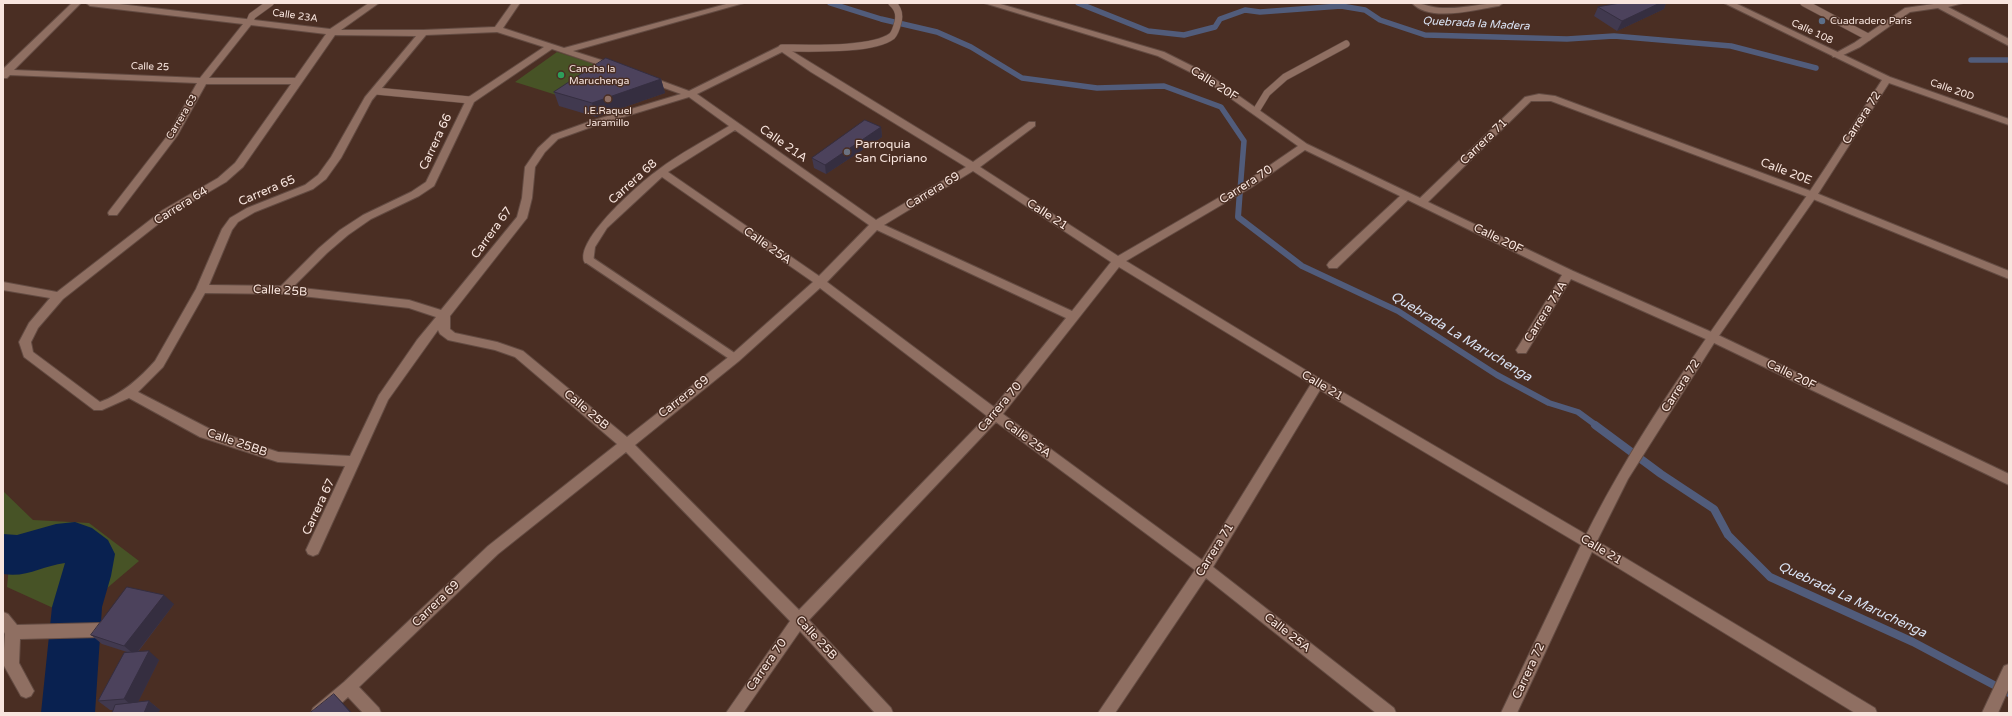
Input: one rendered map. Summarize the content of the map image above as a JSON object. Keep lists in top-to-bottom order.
{
  "streets": {
    "street": [
      "Calle 23A",
      "Calle 108",
      "Calle 25",
      "Calle 20F",
      "Calle 20D",
      "Carrera 63",
      "Carrera 72",
      "Carrera 66",
      "Carrera 71",
      "Calle 21A",
      "Calle 20E",
      "Carrera 68",
      "Carrera 70",
      "Carrera 65",
      "Carrera 69",
      "Carrera 64",
      "Calle 21",
      "Carrera 67",
      "Calle 25A",
      "Calle 25B",
      "Carrera 71A",
      "Calle 25BB"
    ]
  },
  "crossings": [
    ["Calle 23A", "Carrera 63"],
    ["Calle 23A", "Carrera 65"],
    ["Calle 23A", "Carrera 64"],
    ["Calle 108", "Calle 20D"],
    ["Calle 108", "Carrera 72"],
    ["Calle 25", "Carrera 63"],
    ["Calle 25", "Carrera 64"],
    ["Calle 20F", "Carrera 72"],
    ["Calle 20F", "Carrera 71"],
    ["Calle 20F", "Carrera 70"],
    ["Calle 20F", "Carrera 71A"],
    ["Calle 20D", "Carrera 72"],
    ["Carrera 72", "Calle 20E"],
    ["Carrera 72", "Calle 21"],
    ["Carrera 66", "Calle 25B"],
    ["Carrera 71", "Calle 20E"],
    ["Carrera 71", "Calle 21"],
    ["Carrera 71", "Calle 25A"],
    ["Calle 21A", "Carrera 68"],
    ["Calle 21A", "Carrera 70"],
    ["Calle 21A", "Carrera 69"],
    ["Calle 21A", "Carrera 67"],
    ["Carrera 68", "Calle 25A"],
    ["Carrera 70", "Calle 21"],
    ["Carrera 70", "Calle 25A"],
    ["Carrera 70", "Calle 25B"],
    ["Carrera 65", "Carrera 64"],
    ["Carrera 65", "Calle 25B"],
    ["Carrera 65", "Calle 25BB"],
    ["Carrera 69", "Calle 21"],
    ["Carrera 69", "Calle 25A"],
    ["Carrera 69", "Calle 25B"],
    ["Calle 21", "Carrera 67"],
    ["Carrera 67", "Calle 25B"],
    ["Carrera 67", "Calle 25BB"]
  ],
  "water": ["Quebrada la Madera", "Quebrada La Maruchenga"],
  "places": [
    "Cuadradero Paris",
    "Cancha la Maruchenga",
    "I.E.Raquel Jaramillo",
    "Parroquia San Cipriano"
  ]
}
